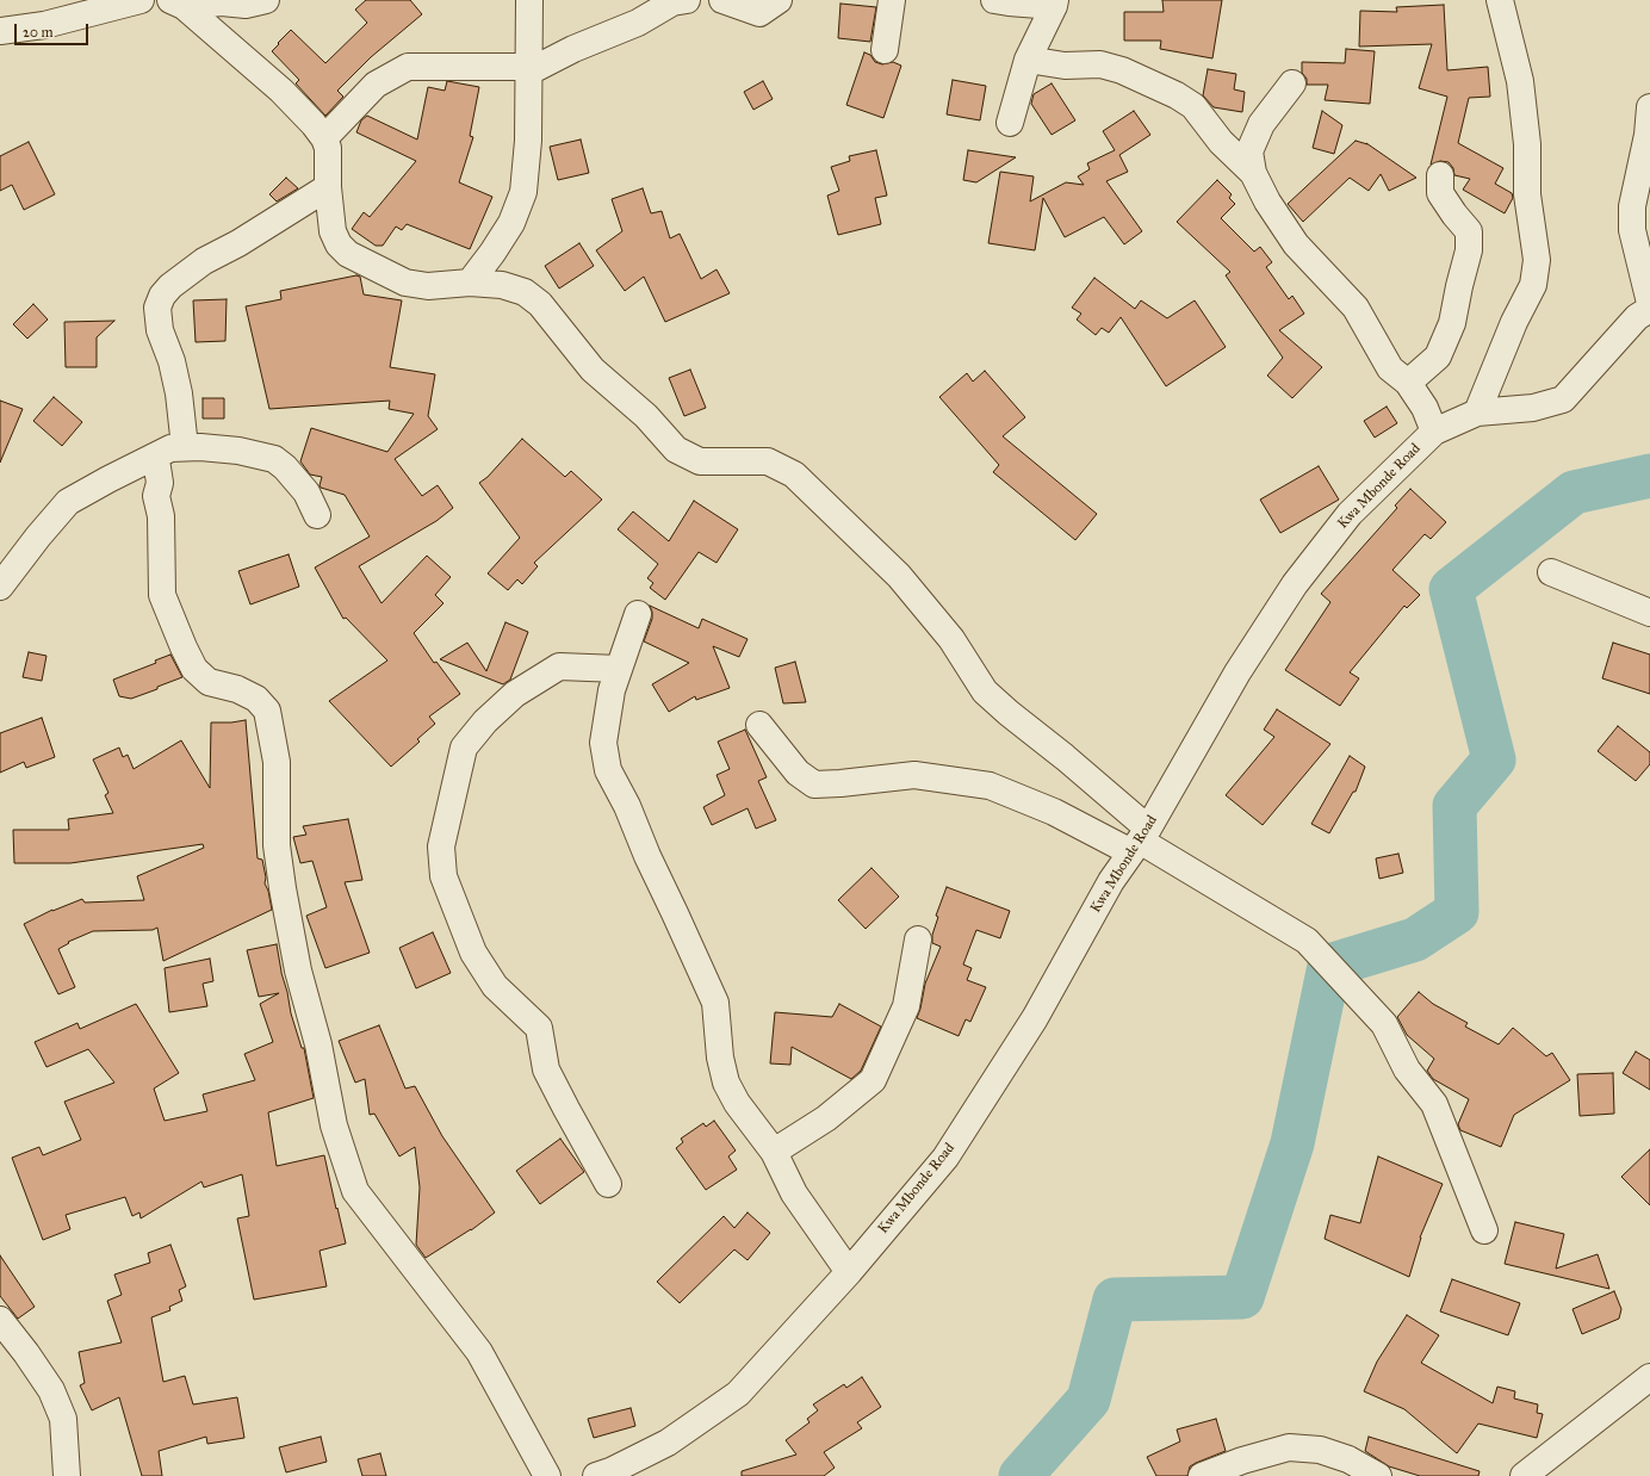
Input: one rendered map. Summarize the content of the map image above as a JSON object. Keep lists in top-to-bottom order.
{
  "streets": {
    "street": ["Kwa Mbonde Road"]
  },
  "scale_bar": "20 m"
}
